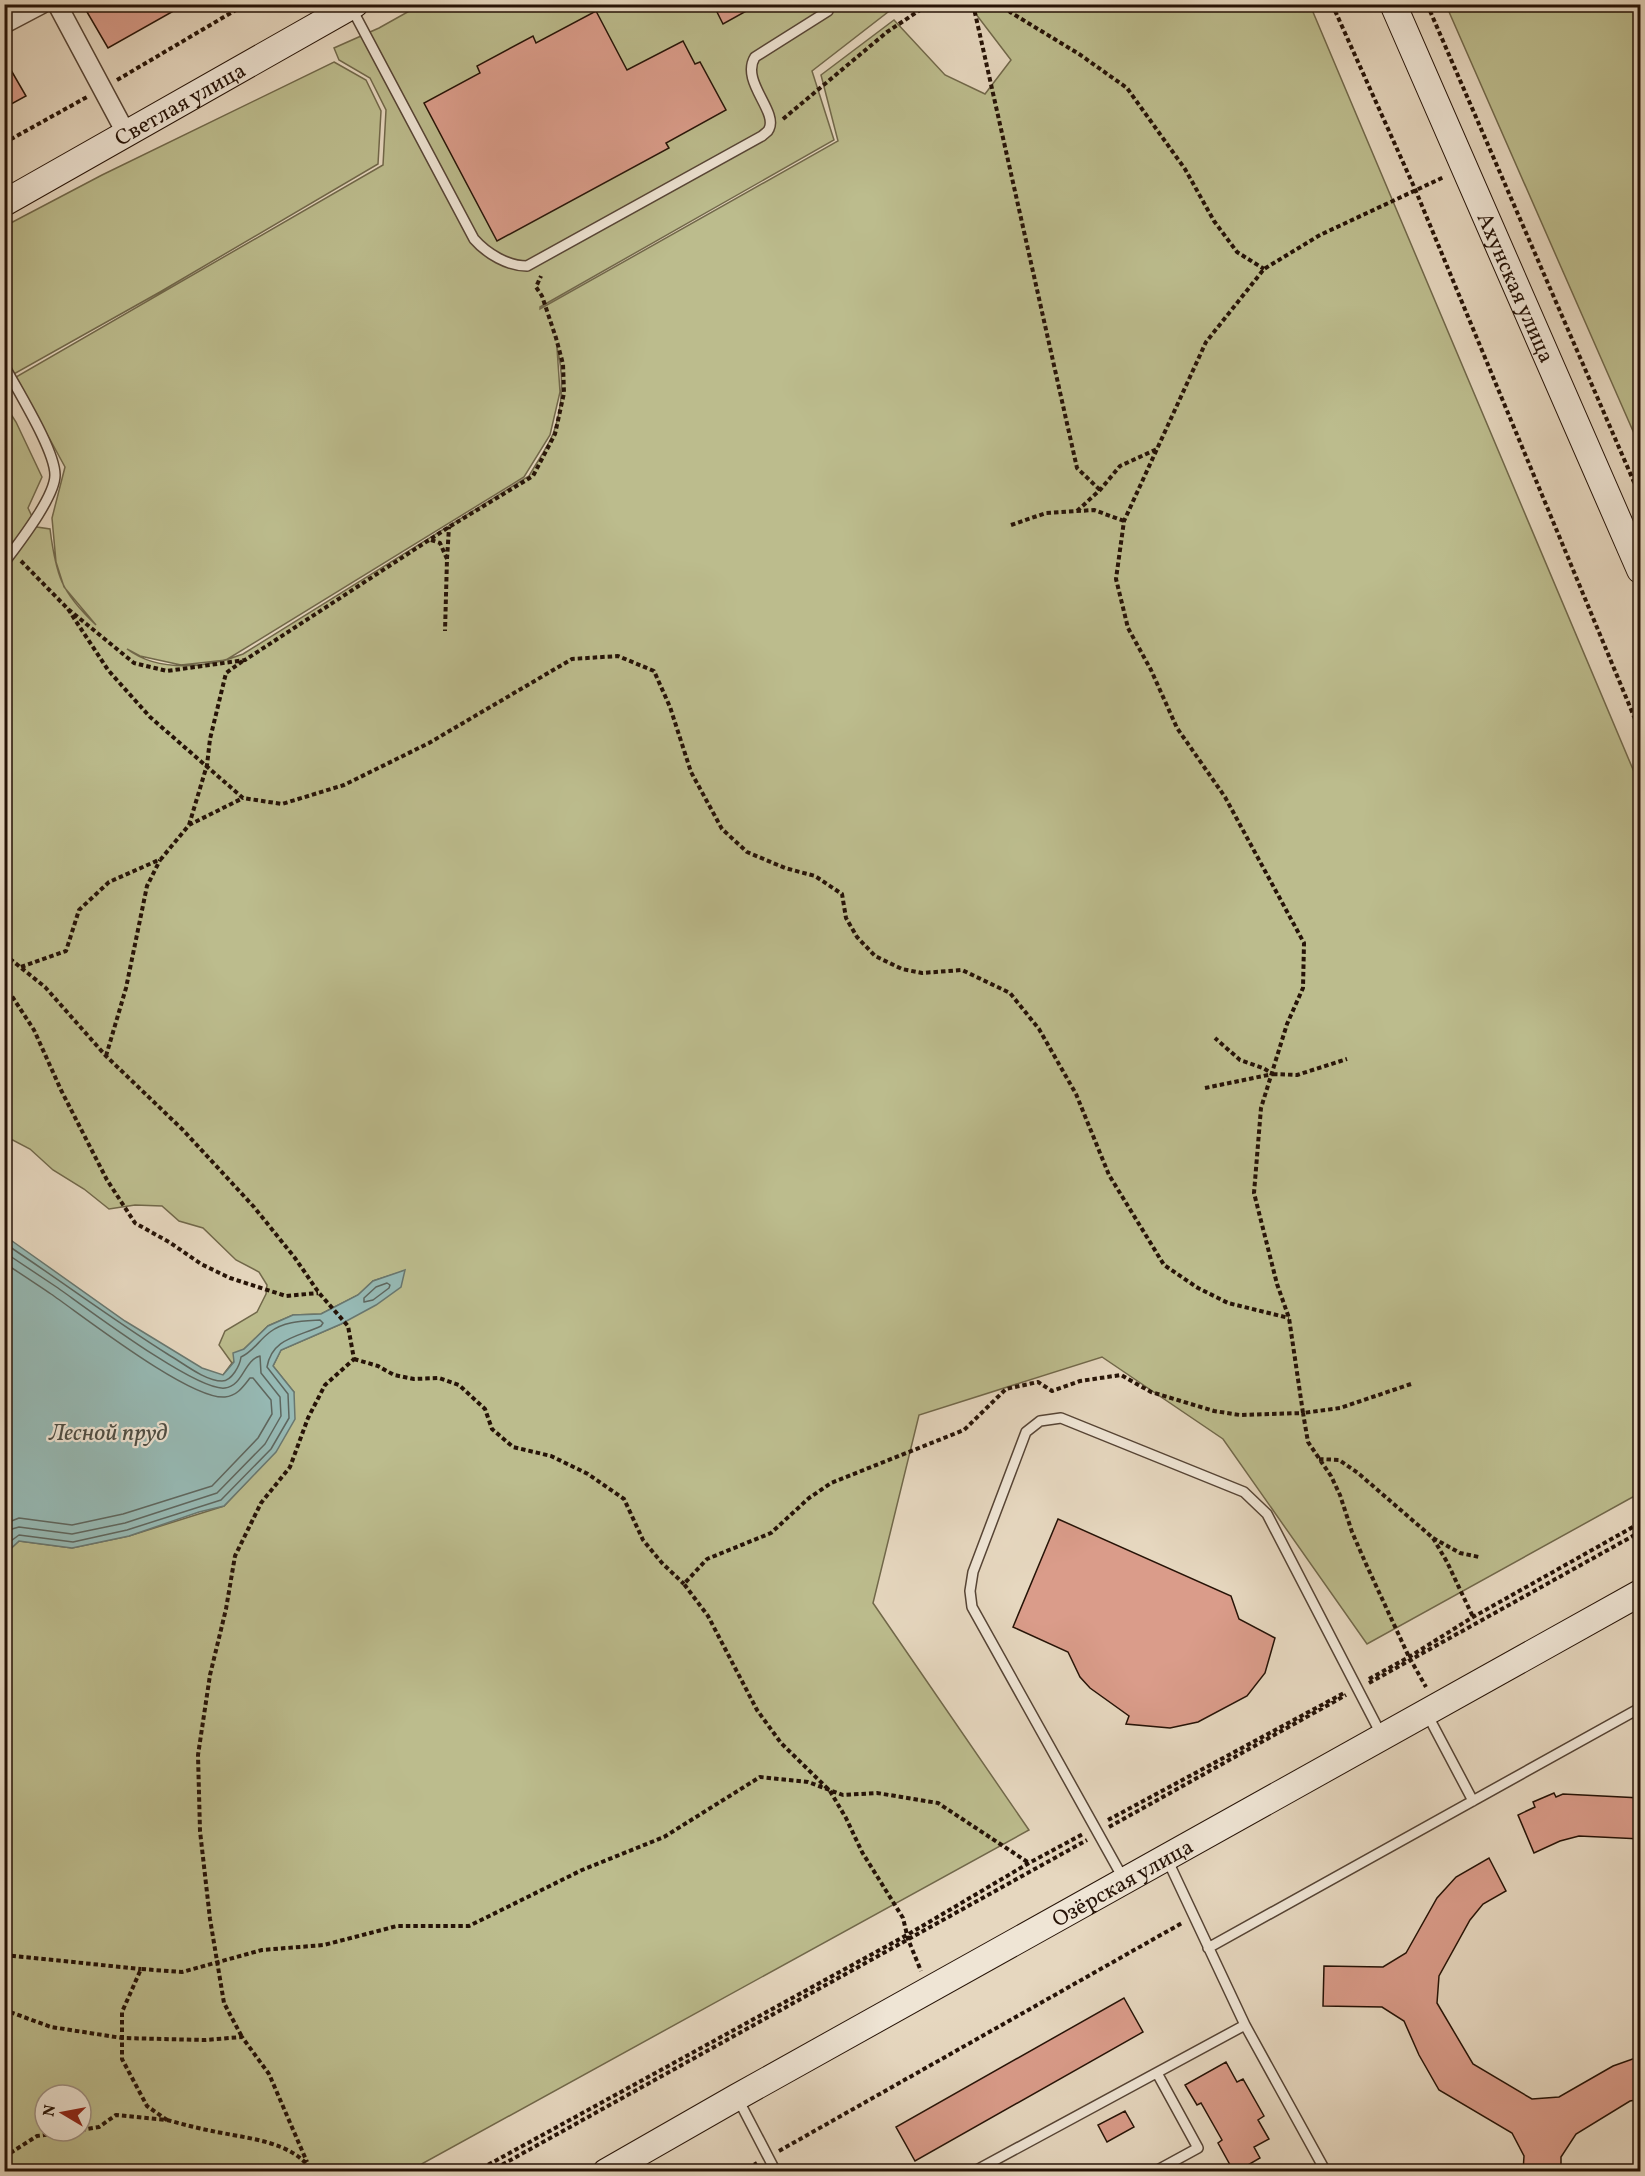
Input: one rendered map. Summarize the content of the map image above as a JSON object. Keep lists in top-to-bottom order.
{
  "streets": {
    "main road": ["Светлая улица", "Ахунская улица", "Озёрская улица"]
  },
  "water": ["Лесной пруд"],
  "north": "left"
}
